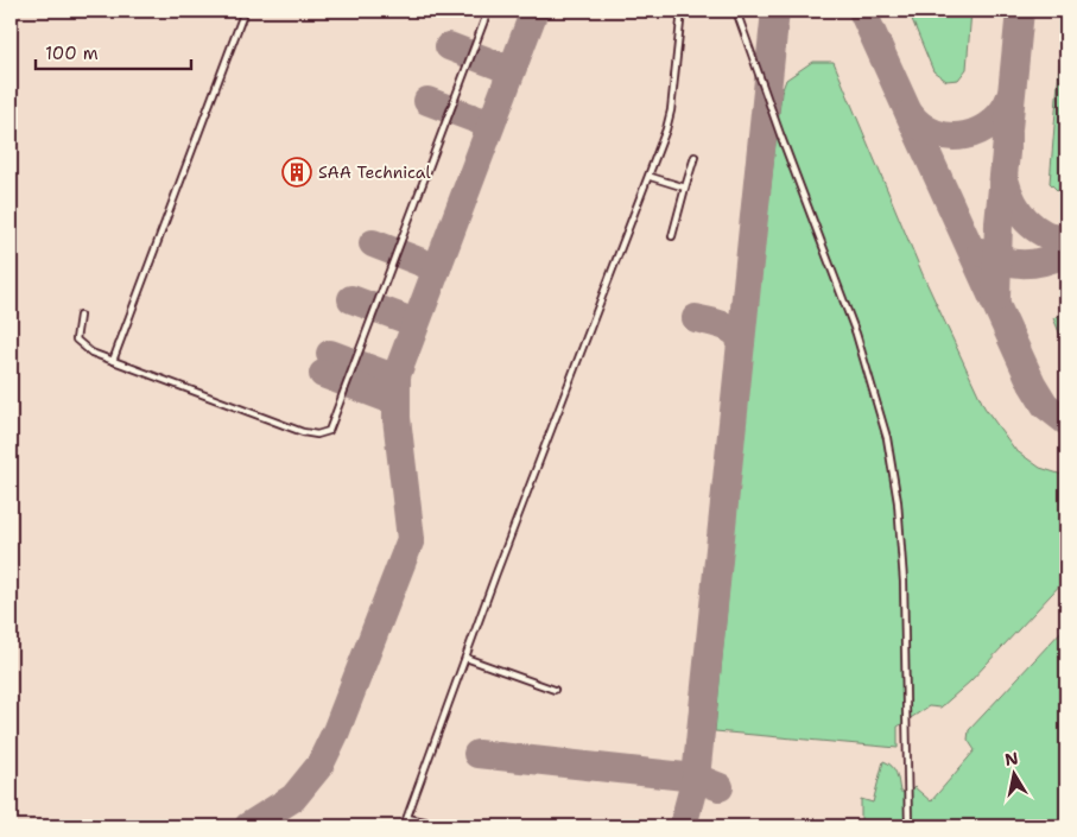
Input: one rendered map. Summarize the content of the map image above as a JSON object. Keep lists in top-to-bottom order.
{
  "places": {
    "building": ["SAA Technical"]
  },
  "scale_bar": "100 m",
  "north": "top"
}
